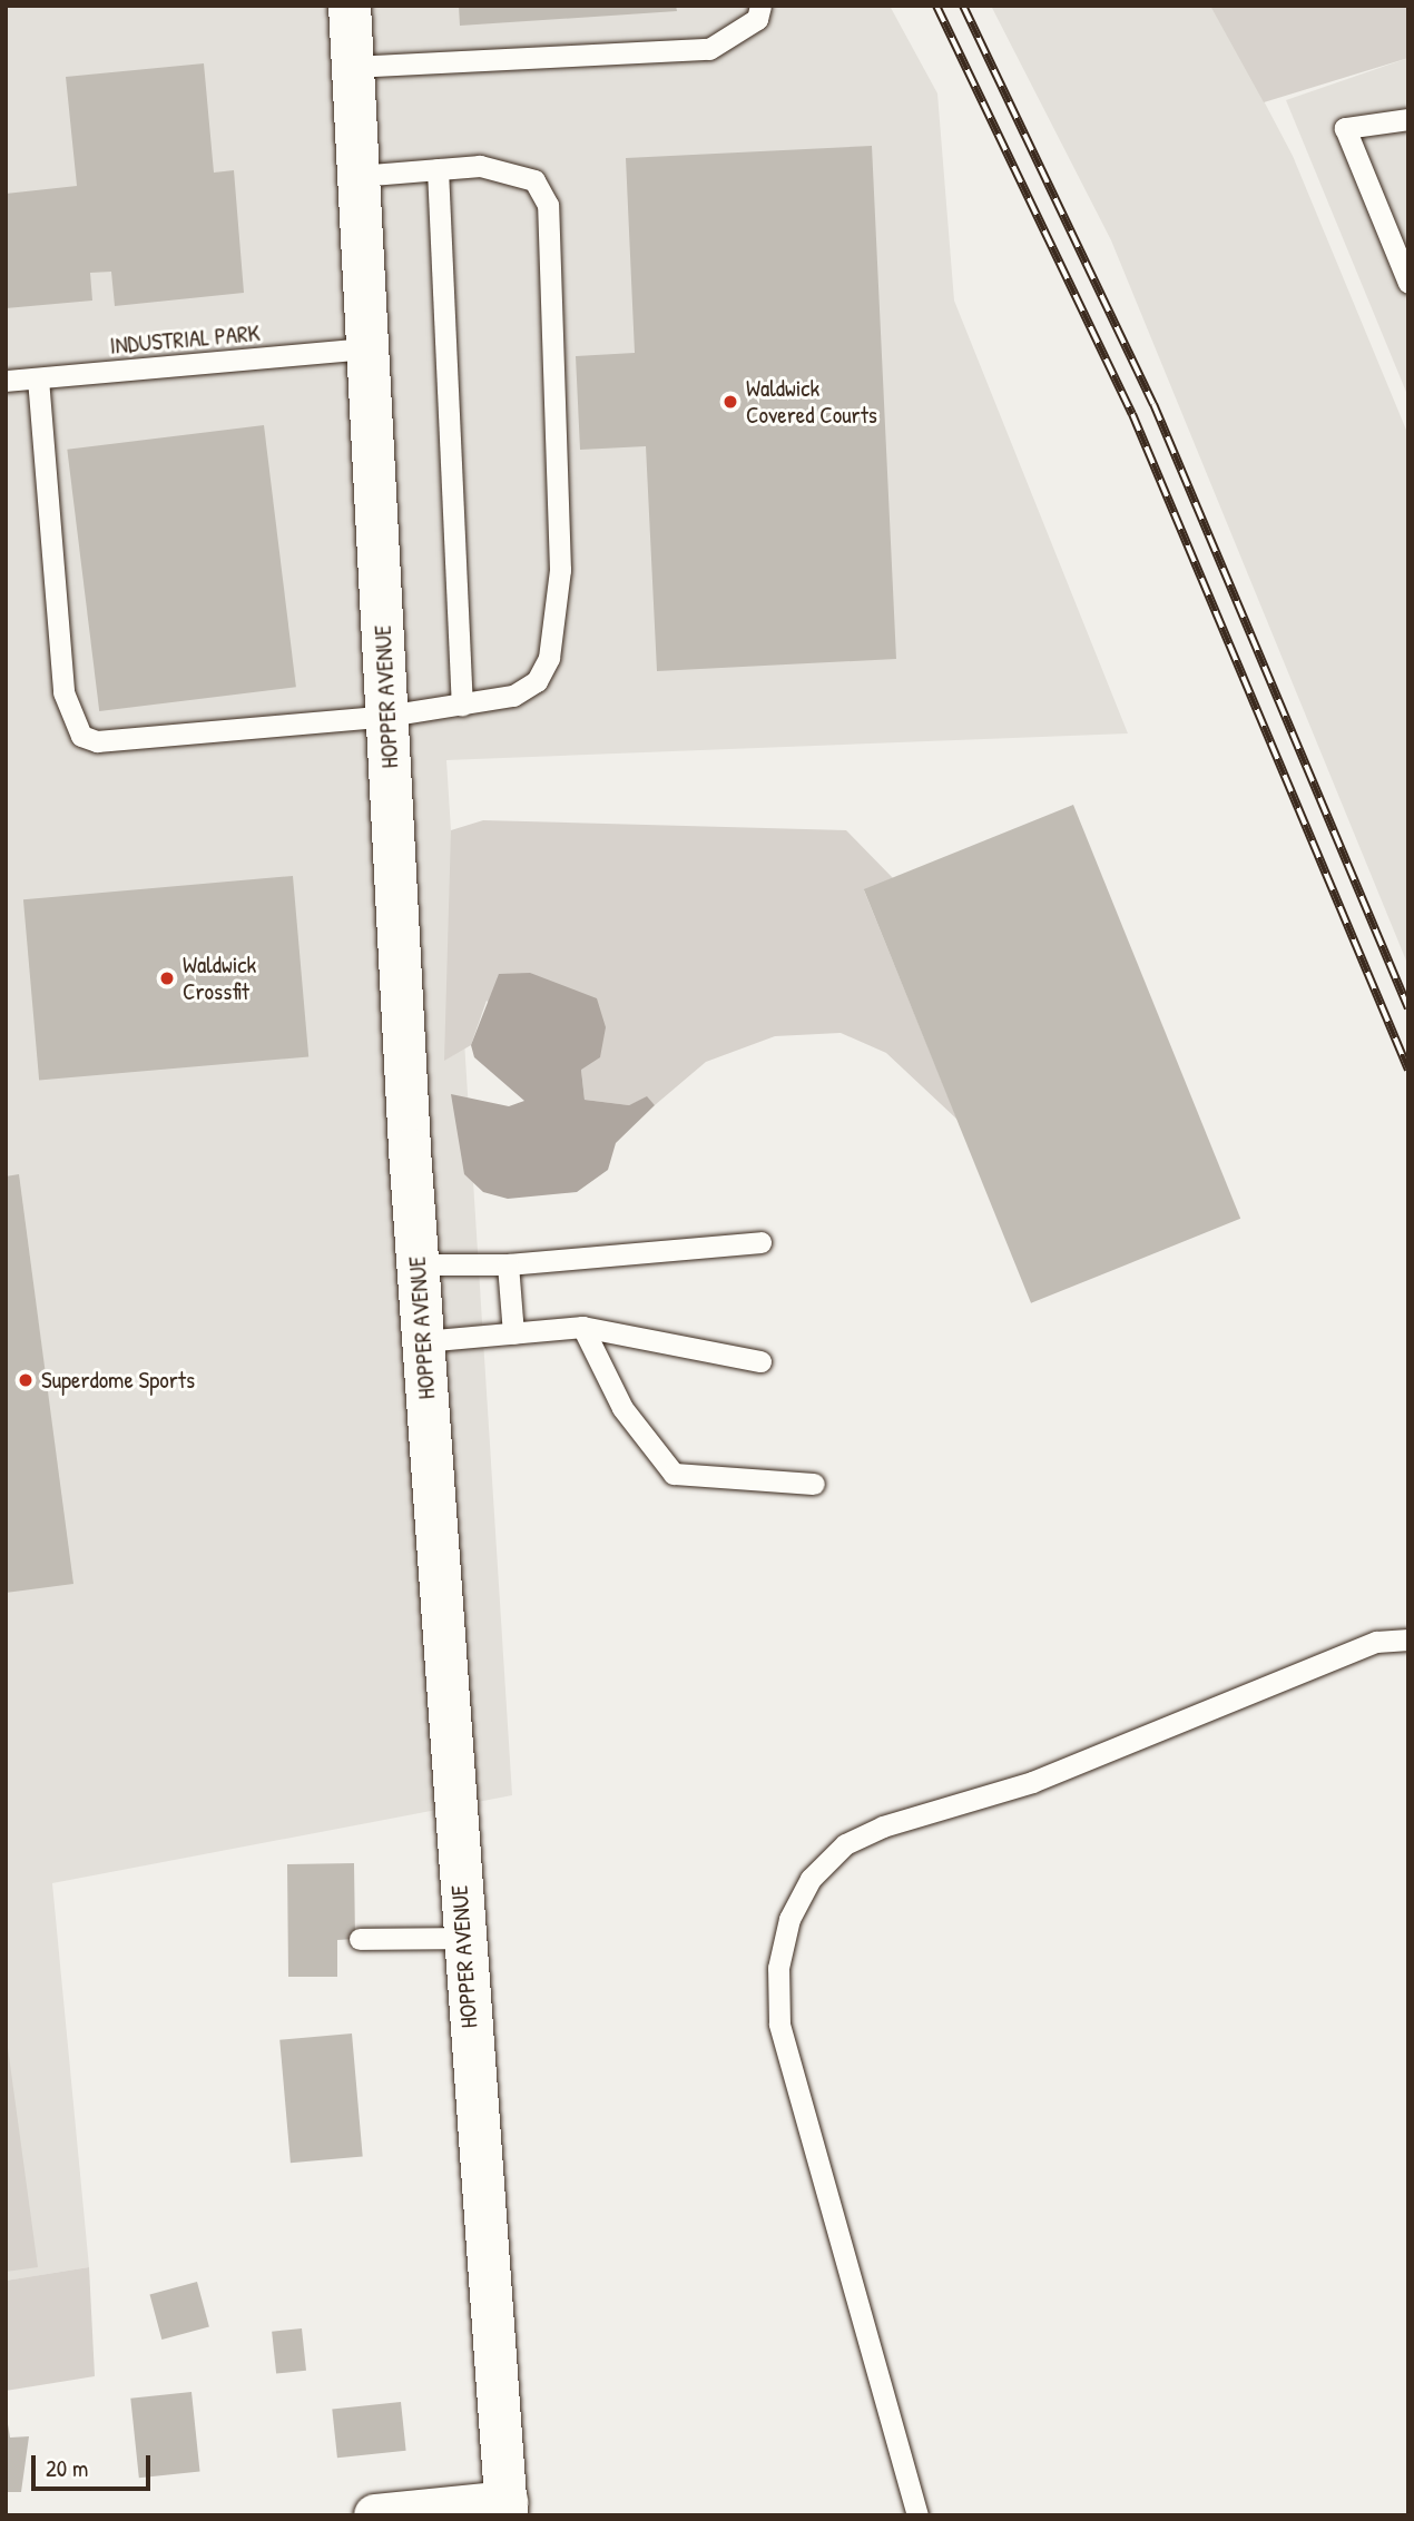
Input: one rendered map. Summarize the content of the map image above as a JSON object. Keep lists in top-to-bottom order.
{
  "streets": {
    "street": ["HOPPER AVENUE"],
    "lane": ["INDUSTRIAL PARK"]
  },
  "crossings": [
    ["INDUSTRIAL PARK", "HOPPER AVENUE"]
  ],
  "places": ["Waldwick Covered Courts", "Waldwick Crossfit", "Superdome Sports"],
  "scale_bar": "20 m"
}
